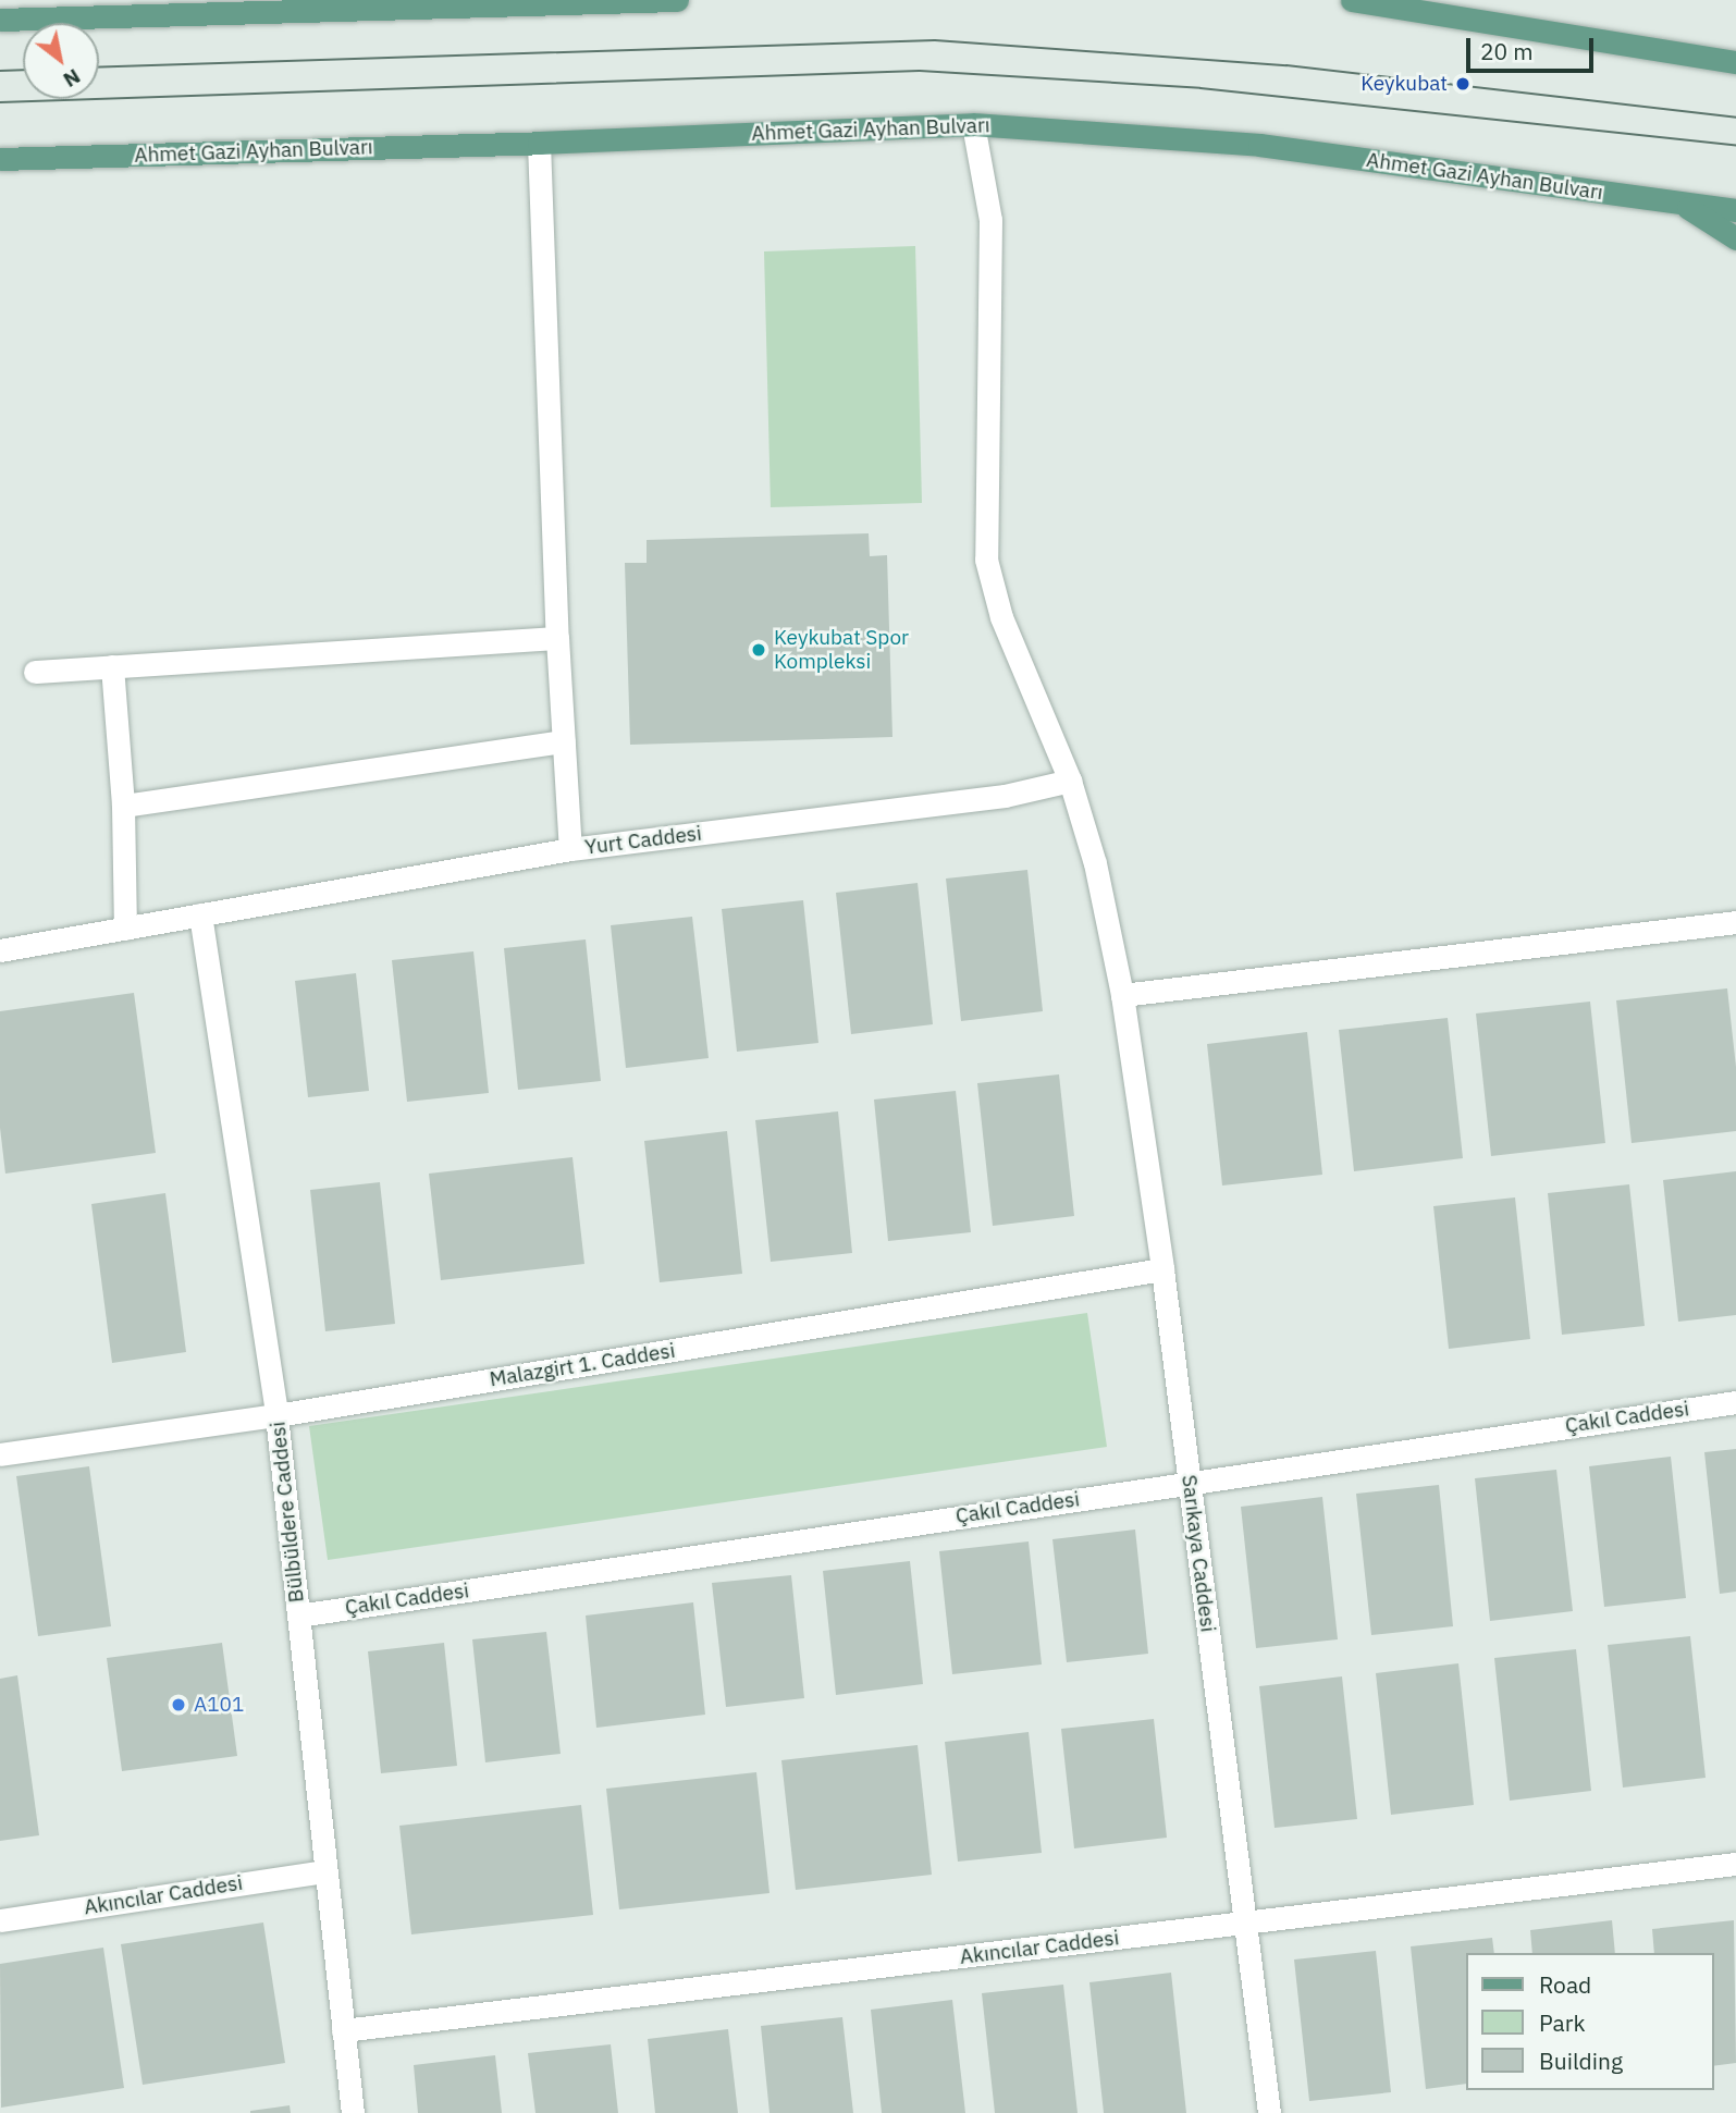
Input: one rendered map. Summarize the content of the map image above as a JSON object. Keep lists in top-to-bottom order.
{
  "streets": {
    "main road": ["Ahmet Gazi Ayhan Bulvarı"],
    "street": [
      "Yurt Caddesi",
      "Malazgirt 1. Caddesi",
      "Çakıl Caddesi",
      "Bülbüldere Caddesi",
      "Sarıkaya Caddesi",
      "Akıncılar Caddesi"
    ]
  },
  "crossings": [
    ["Yurt Caddesi", "Bülbüldere Caddesi"],
    ["Malazgirt 1. Caddesi", "Bülbüldere Caddesi"],
    ["Malazgirt 1. Caddesi", "Sarıkaya Caddesi"],
    ["Çakıl Caddesi", "Bülbüldere Caddesi"],
    ["Çakıl Caddesi", "Sarıkaya Caddesi"],
    ["Bülbüldere Caddesi", "Akıncılar Caddesi"],
    ["Sarıkaya Caddesi", "Akıncılar Caddesi"]
  ],
  "places": ["Keykubat", "Keykubat Spor Kompleksi", "A101"],
  "legend": ["Road", "Park", "Building"],
  "scale_bar": "20 m",
  "north": "bottom right"
}
